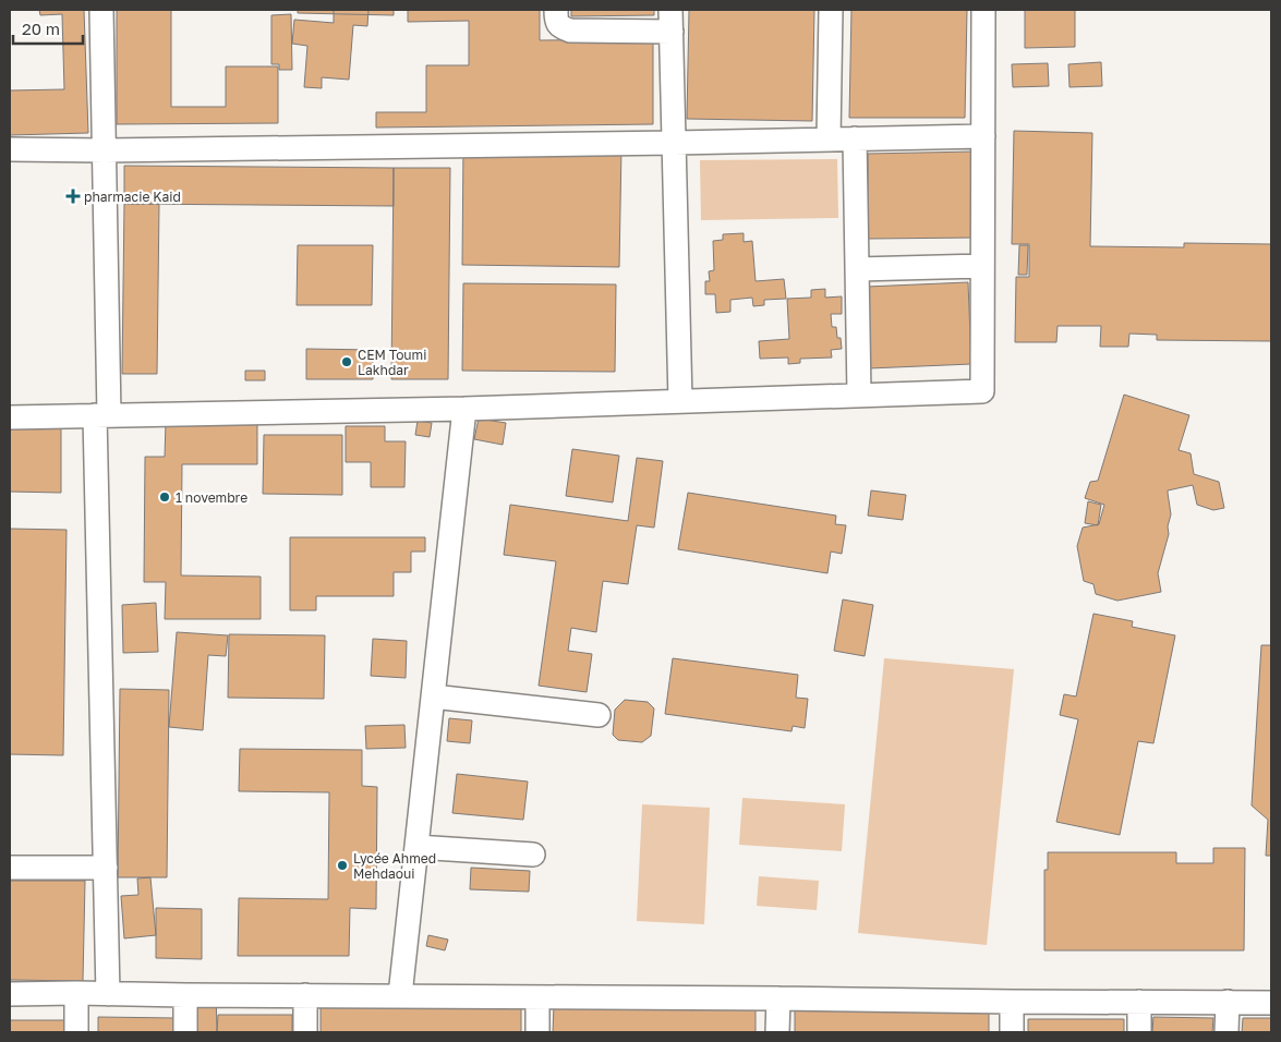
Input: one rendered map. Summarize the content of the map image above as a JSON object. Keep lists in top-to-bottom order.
{
  "places": {
    "health": ["pharmacie Kaid"],
    "other": ["CEM Toumi Lakhdar", "1 novembre", "Lycée Ahmed Mehdaoui"]
  },
  "scale_bar": "20 m"
}
